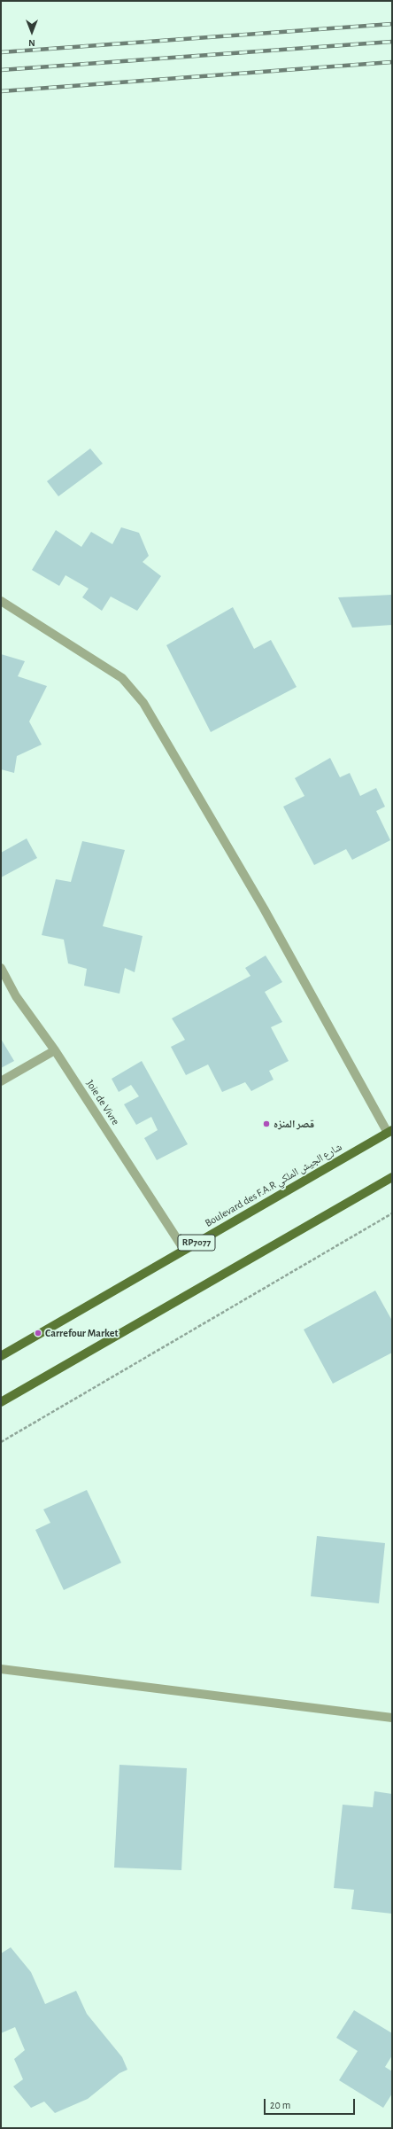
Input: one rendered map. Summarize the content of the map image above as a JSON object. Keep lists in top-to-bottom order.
{
  "streets": {
    "main road": ["Boulevard des F.A.R شارع الجيش الملكي", "RP7077"],
    "street": ["Joie de Vivre"]
  },
  "crossings": [
    ["Joie de Vivre", "Boulevard des F.A.R شارع الجيش الملكي"]
  ],
  "places": ["قصر المنزه", "Carrefour Market"],
  "scale_bar": "20 m",
  "north": "bottom"
}
